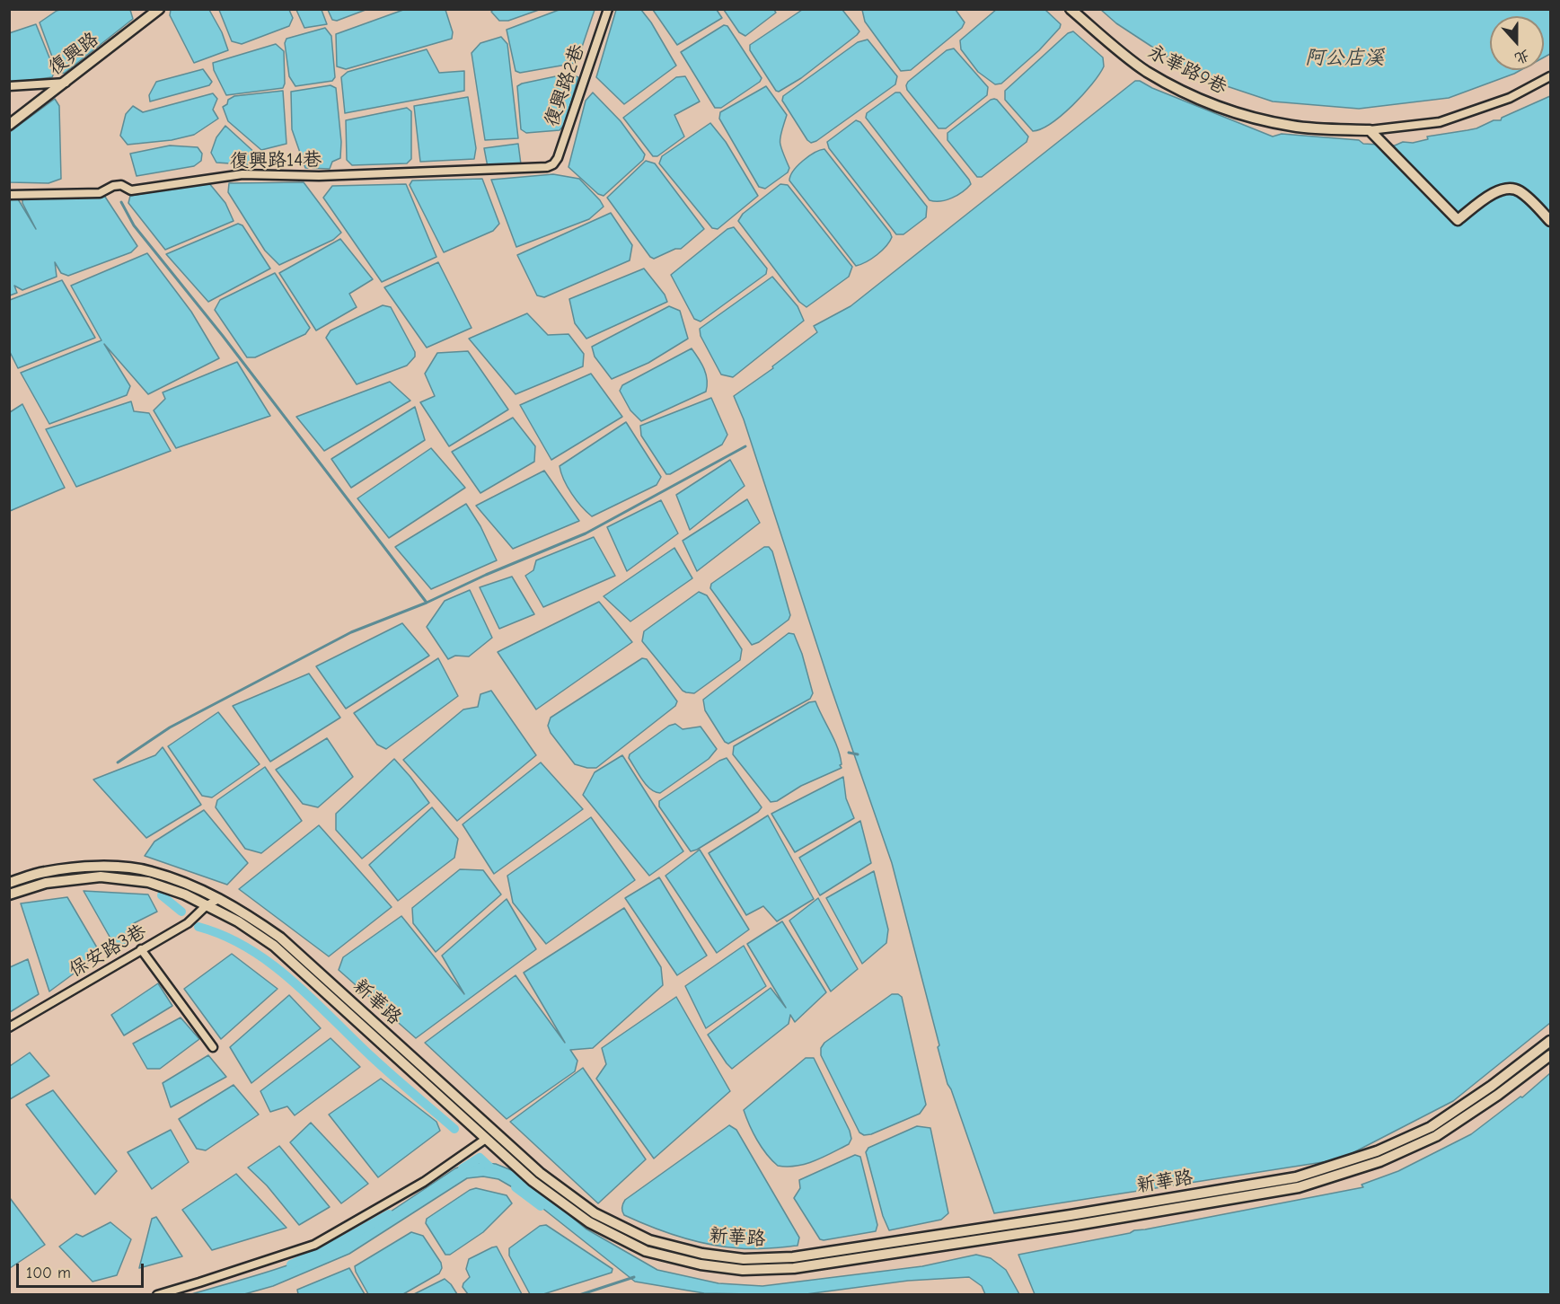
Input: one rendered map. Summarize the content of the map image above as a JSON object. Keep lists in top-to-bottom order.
{
  "streets": {
    "street": [
      "復興路",
      "永華路9巷",
      "復興路2巷",
      "復興路14巷",
      "保安路3巷",
      "新華路"
    ]
  },
  "crossings": [
    ["復興路2巷", "復興路14巷"],
    ["保安路3巷", "新華路"]
  ],
  "water": ["阿公店溪"],
  "scale_bar": "100 m",
  "north": "bottom"
}
